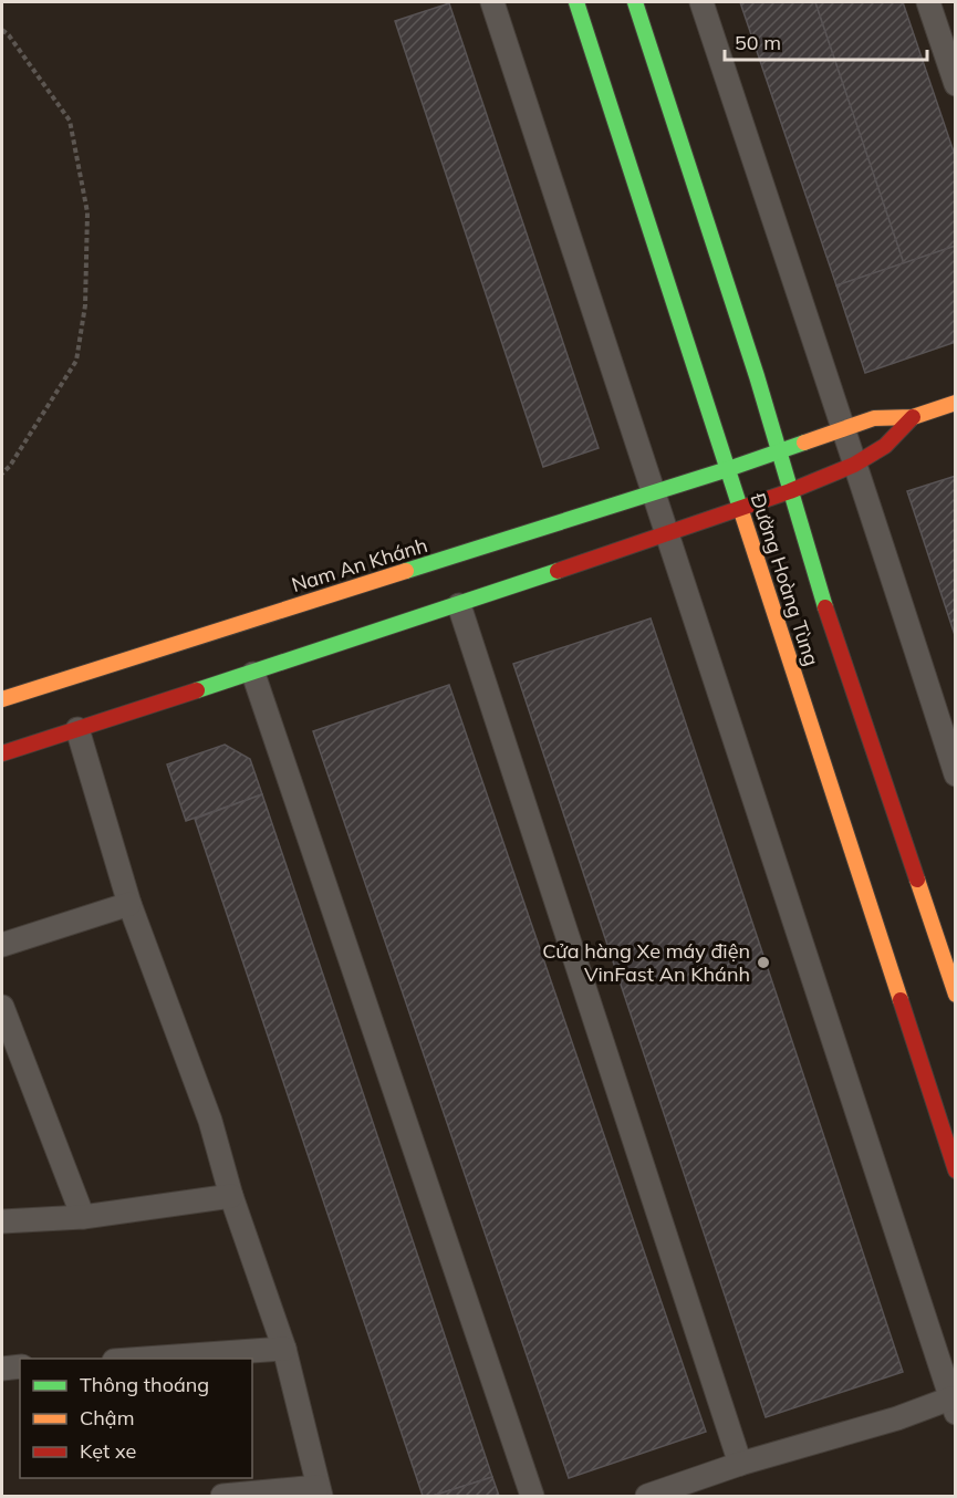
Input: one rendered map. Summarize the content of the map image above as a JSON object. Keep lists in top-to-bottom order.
{
  "streets": {
    "main road": ["Nam An Khánh", "Đường Hoàng Tùng"]
  },
  "crossings": [
    ["Nam An Khánh", "Đường Hoàng Tùng"]
  ],
  "places": ["Cửa hàng Xe máy điện VinFast An Khánh"],
  "legend": ["Thông thoáng", "Chậm", "Kẹt xe"],
  "scale_bar": "50 m"
}
